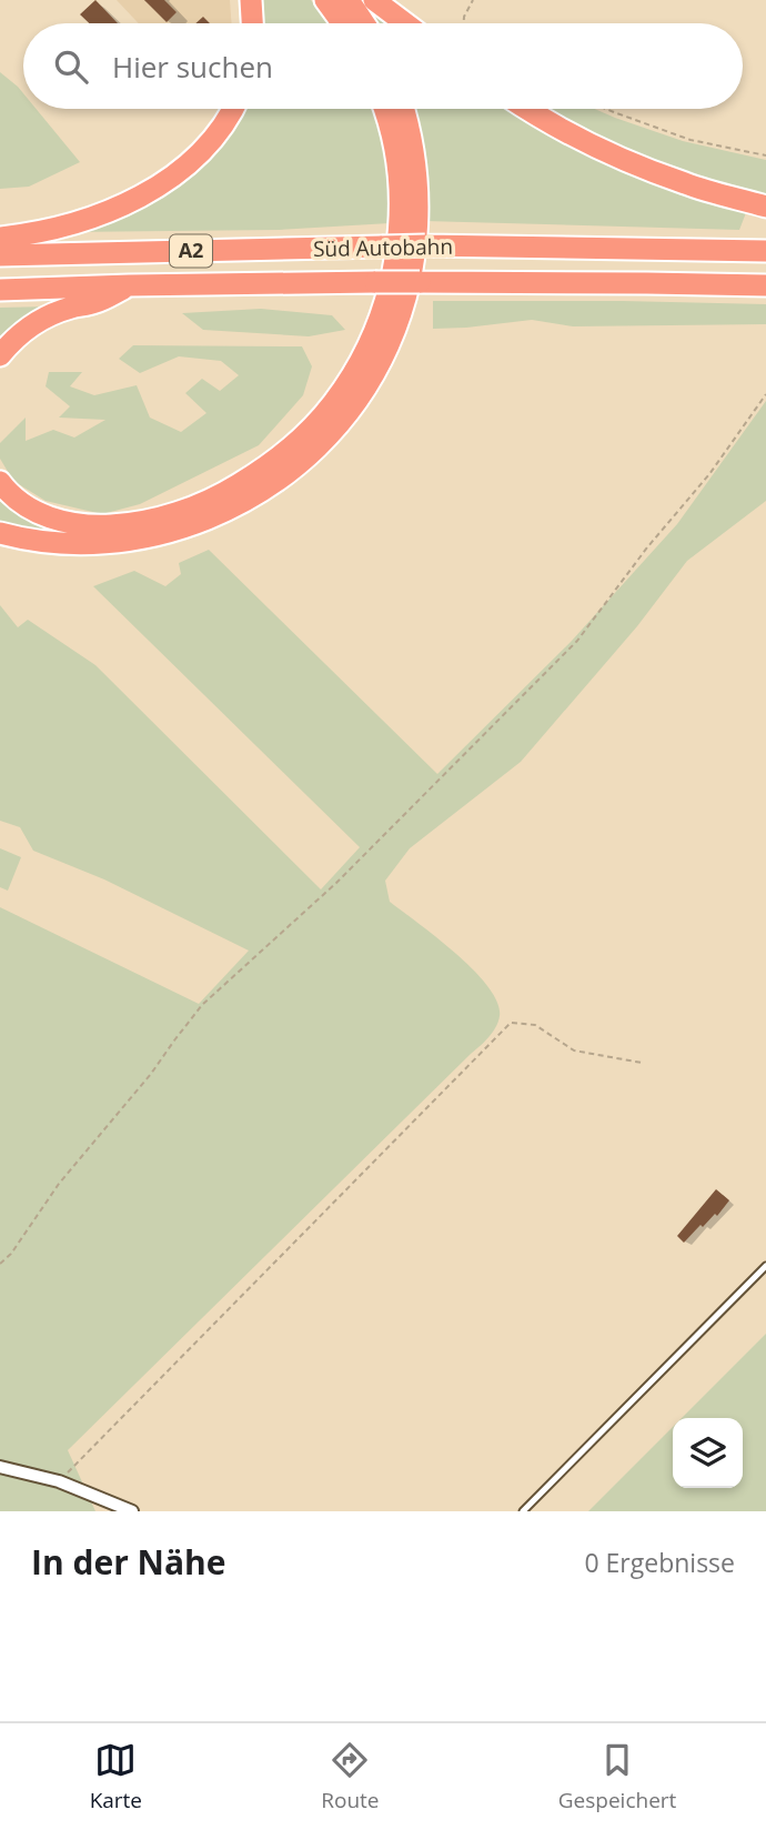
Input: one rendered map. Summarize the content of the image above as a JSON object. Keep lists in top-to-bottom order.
{
  "streets": {
    "highway": ["Süd Autobahn", "A2"]
  },
  "page": {
    "search": "Hier suchen",
    "heading": ["In der Nähe", "0 Ergebnisse"],
    "nav": ["Karte", "Route", "Gespeichert"]
  }
}
